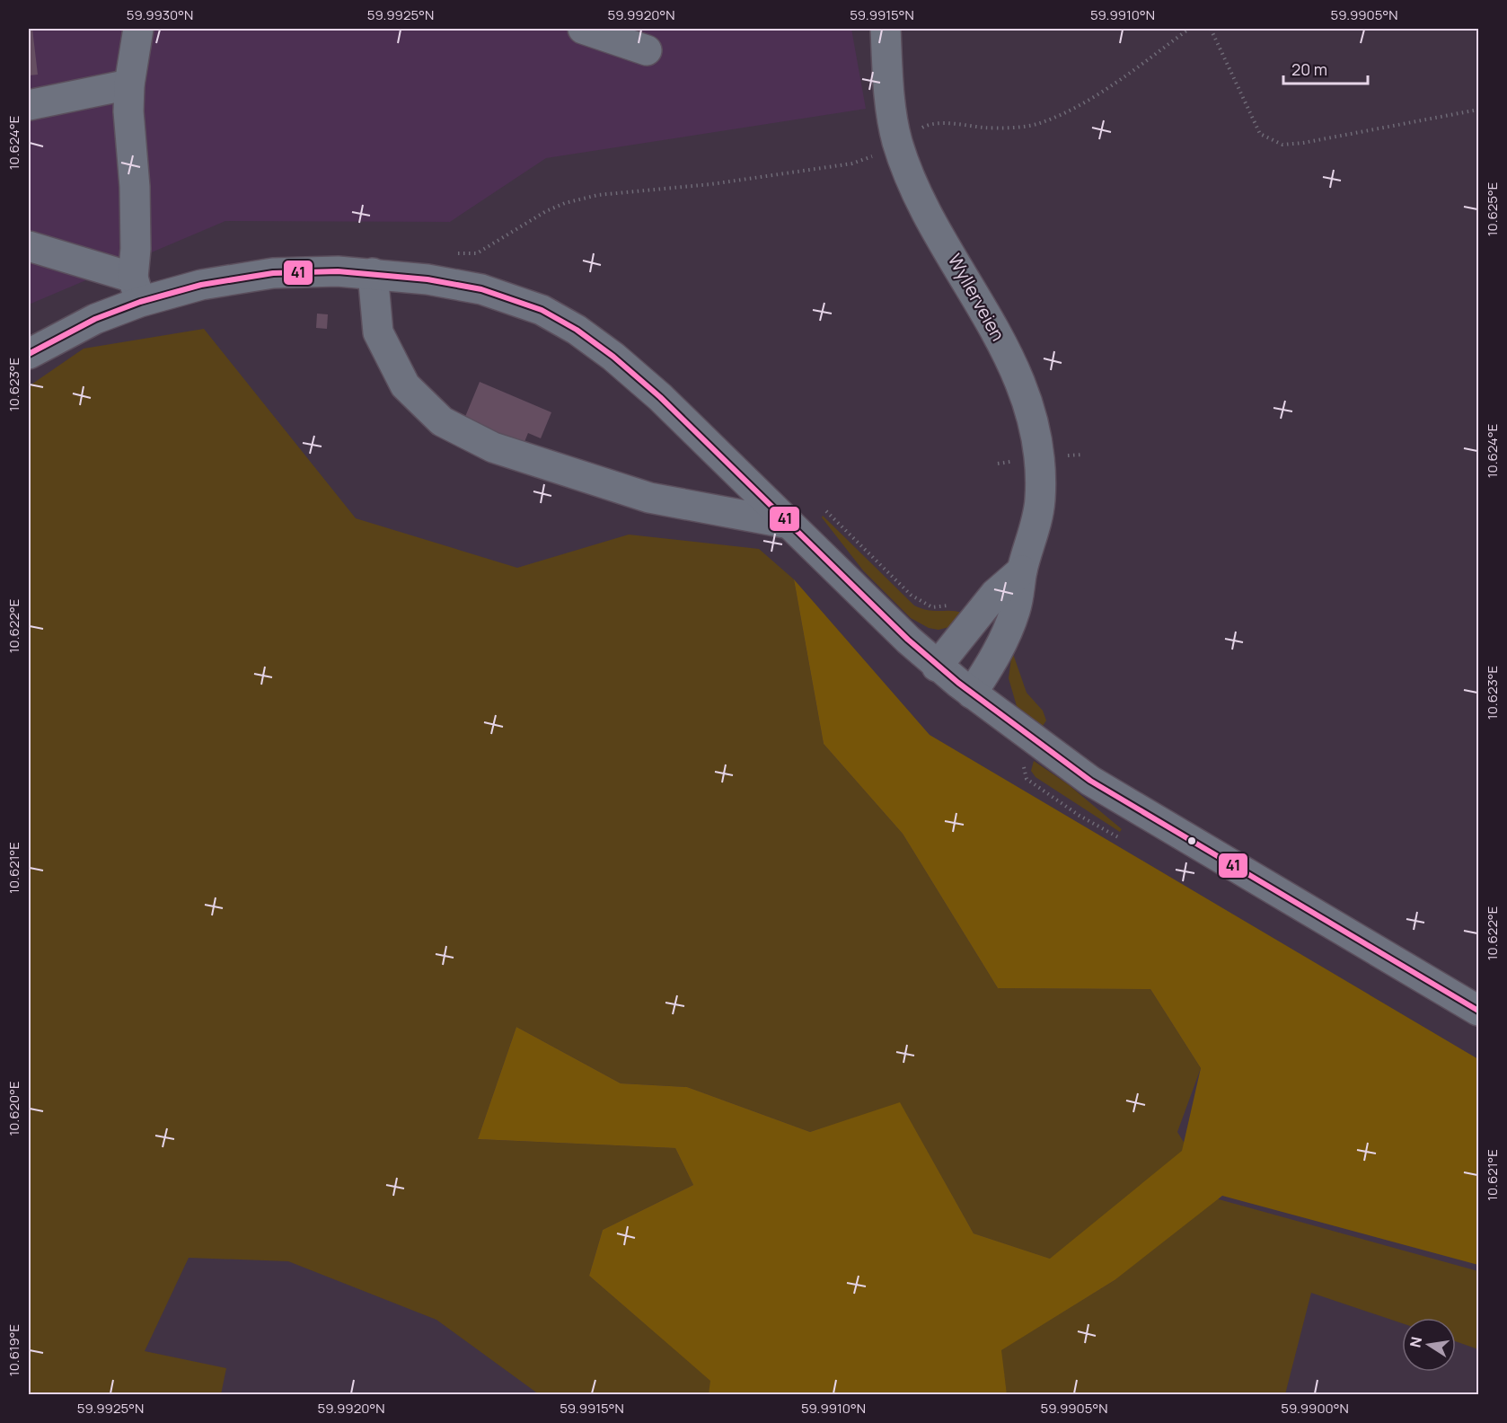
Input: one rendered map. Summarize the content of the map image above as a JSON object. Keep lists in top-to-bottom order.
{
  "streets": {
    "street": ["Wyllerveien"]
  },
  "lines": ["transit line 41"],
  "scale_bar": "20 m",
  "north": "left",
  "coordinates": [
    "59.9930°N",
    "59.9925°N",
    "59.9920°N",
    "59.9915°N",
    "59.9910°N",
    "59.9905°N",
    "10.624°E",
    "10.625°E",
    "10.623°E",
    "10.622°E",
    "10.621°E",
    "10.620°E",
    "10.619°E",
    "59.9900°N"
  ]
}
